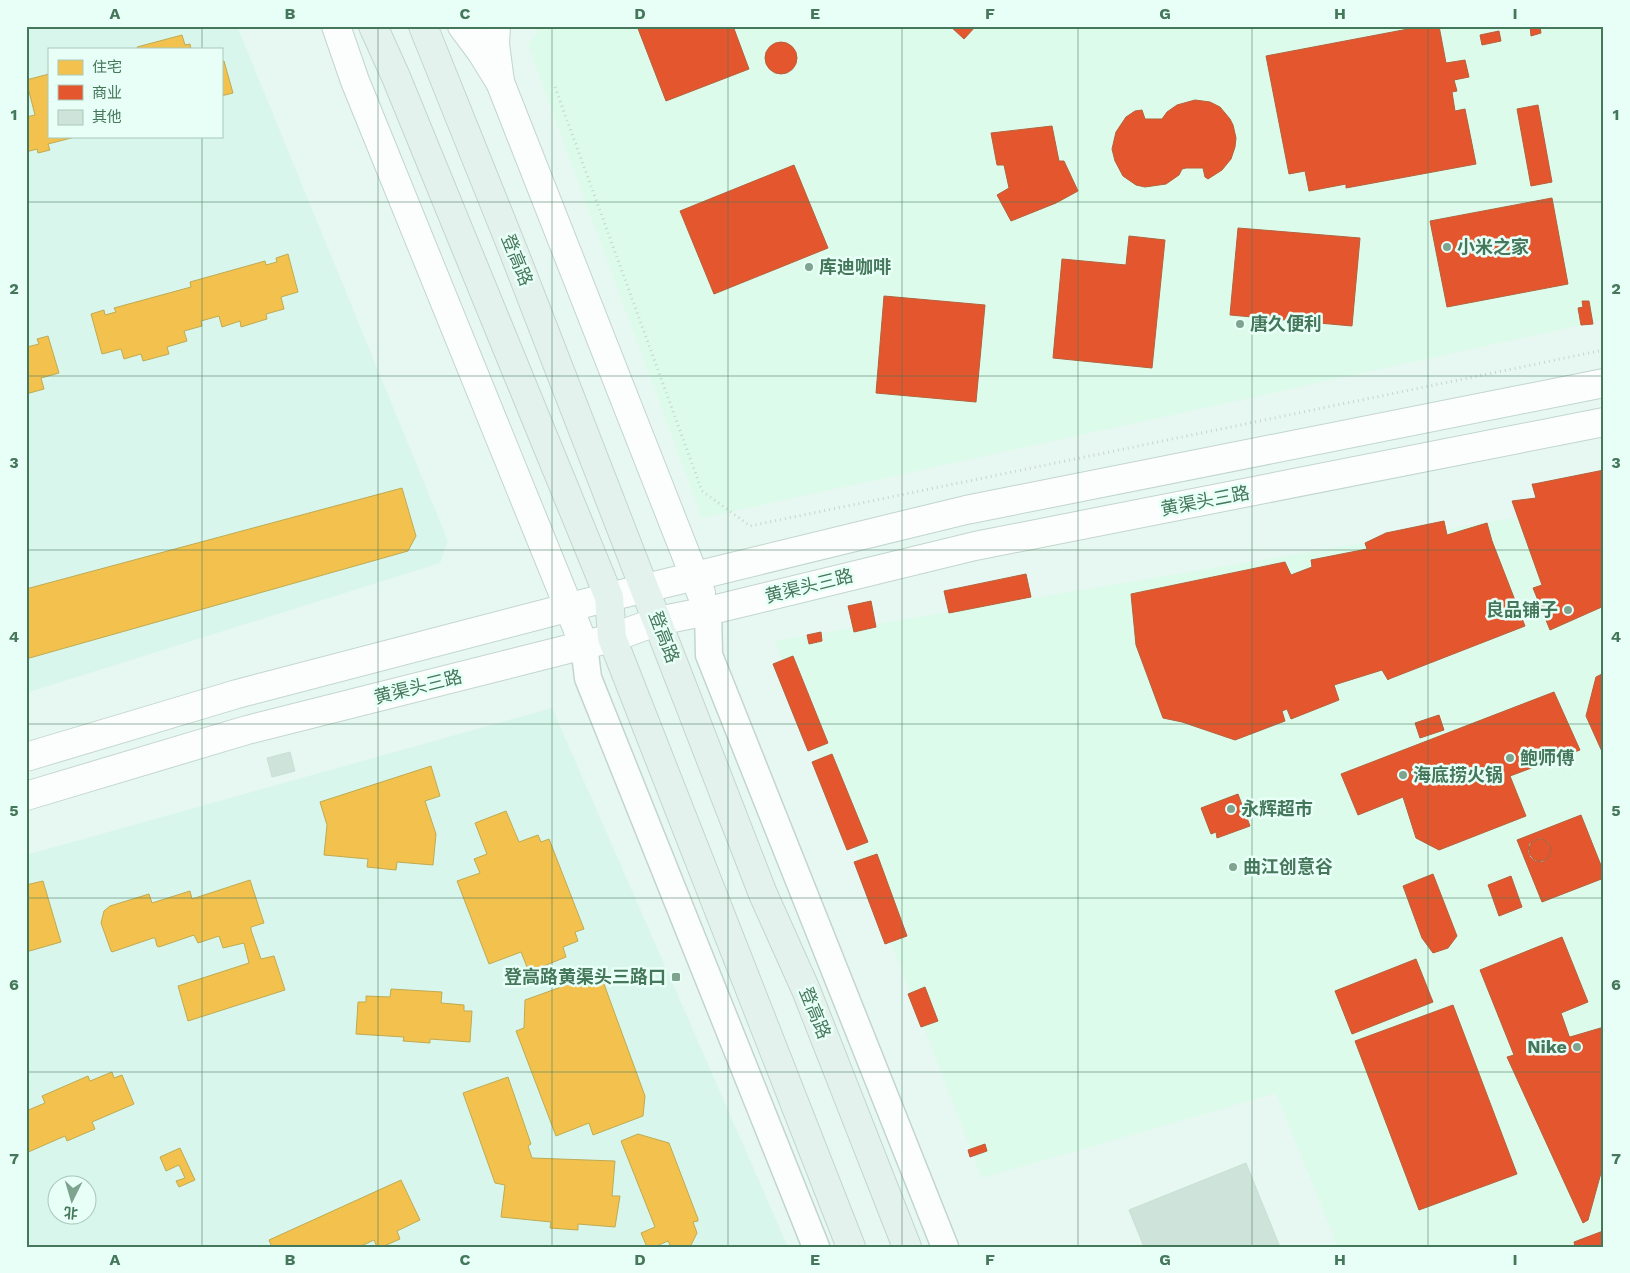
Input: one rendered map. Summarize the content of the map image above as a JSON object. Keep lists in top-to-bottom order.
{
  "streets": {
    "main road": ["登高路"],
    "street": ["黄渠头三路"]
  },
  "crossings": [
    ["登高路", "黄渠头三路"]
  ],
  "places": {
    "other": [
      "小米之家",
      "库迪咖啡",
      "唐久便利",
      "良品铺子",
      "鲍师傅",
      "海底捞火锅",
      "永辉超市",
      "曲江创意谷",
      "Nike"
    ],
    "transit": ["登高路黄渠头三路口"]
  },
  "legend": ["住宅", "商业", "其他"],
  "north": "bottom",
  "grid": {
    "columns": [
      "A",
      "B",
      "C",
      "D",
      "E",
      "F",
      "G",
      "H",
      "I"
    ],
    "rows": [
      "1",
      "2",
      "3",
      "4",
      "5",
      "6",
      "7"
    ]
  }
}
